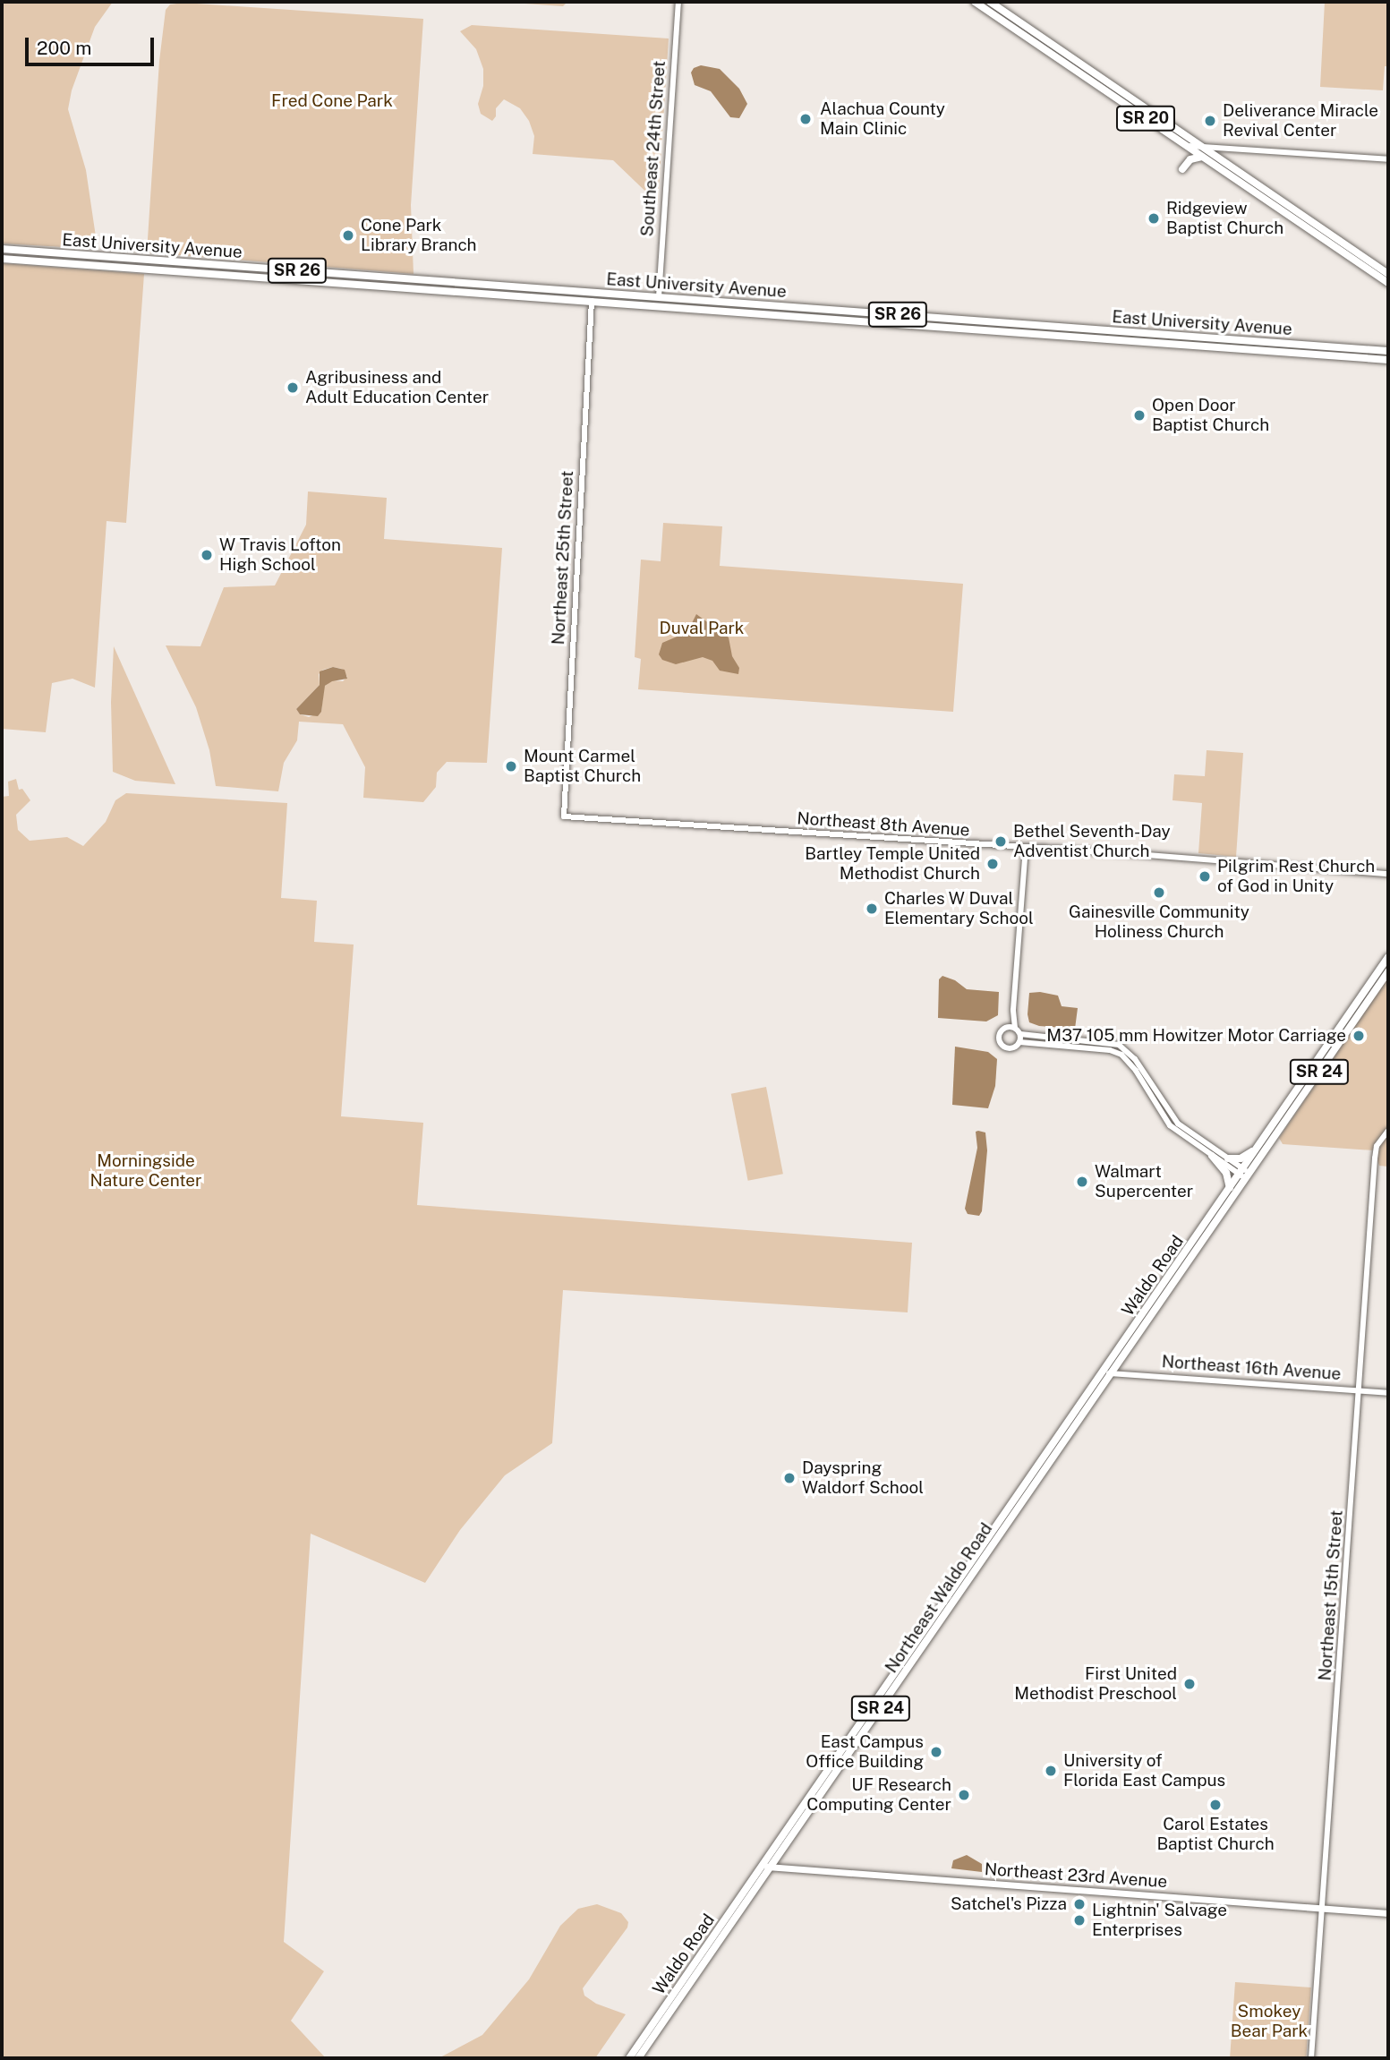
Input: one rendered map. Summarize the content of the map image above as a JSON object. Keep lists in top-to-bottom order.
{
  "streets": {
    "main road": [
      "SR 20",
      "East University Avenue",
      "SR 26",
      "SR 24",
      "Waldo Road",
      "Northeast Waldo Road",
      "Northeast 23rd Avenue"
    ],
    "street": [
      "Southeast 24th Street",
      "Northeast 25th Street",
      "Northeast 8th Avenue",
      "Northeast 16th Avenue",
      "Northeast 15th Street"
    ]
  },
  "crossings": [
    ["Southeast 24th Street", "East University Avenue"],
    ["East University Avenue", "Northeast 25th Street"],
    ["Northeast 25th Street", "Northeast 8th Avenue"],
    ["Waldo Road", "Northeast 16th Avenue"],
    ["Waldo Road", "Northeast Waldo Road"],
    ["Waldo Road", "Northeast 23rd Avenue"],
    ["Northeast 16th Avenue", "Northeast 15th Street"],
    ["Northeast 15th Street", "Northeast 23rd Avenue"],
    ["Northeast Waldo Road", "Northeast 23rd Avenue"]
  ],
  "parks": [
    "Fred Cone Park",
    "Duval Park",
    "Morningside Nature Center",
    "Smokey Bear Park"
  ],
  "places": [
    "Alachua County Main Clinic",
    "Deliverance Miracle Revival Center",
    "Ridgeview Baptist Church",
    "Cone Park Library Branch",
    "Agribusiness and Adult Education Center",
    "Open Door Baptist Church",
    "W Travis Lofton High School",
    "Mount Carmel Baptist Church",
    "Bethel Seventh-Day Adventist Church",
    "Bartley Temple United Methodist Church",
    "Pilgrim Rest Church of God in Unity",
    "Gainesville Community Holiness Church",
    "Charles W Duval Elementary School",
    "M37 105 mm Howitzer Motor Carriage",
    "Walmart Supercenter",
    "Dayspring Waldorf School",
    "First United Methodist Preschool",
    "East Campus Office Building",
    "University of Florida East Campus",
    "UF Research Computing Center",
    "Carol Estates Baptist Church",
    "Satchel's Pizza",
    "Lightnin' Salvage Enterprises"
  ],
  "scale_bar": "200 m"
}
